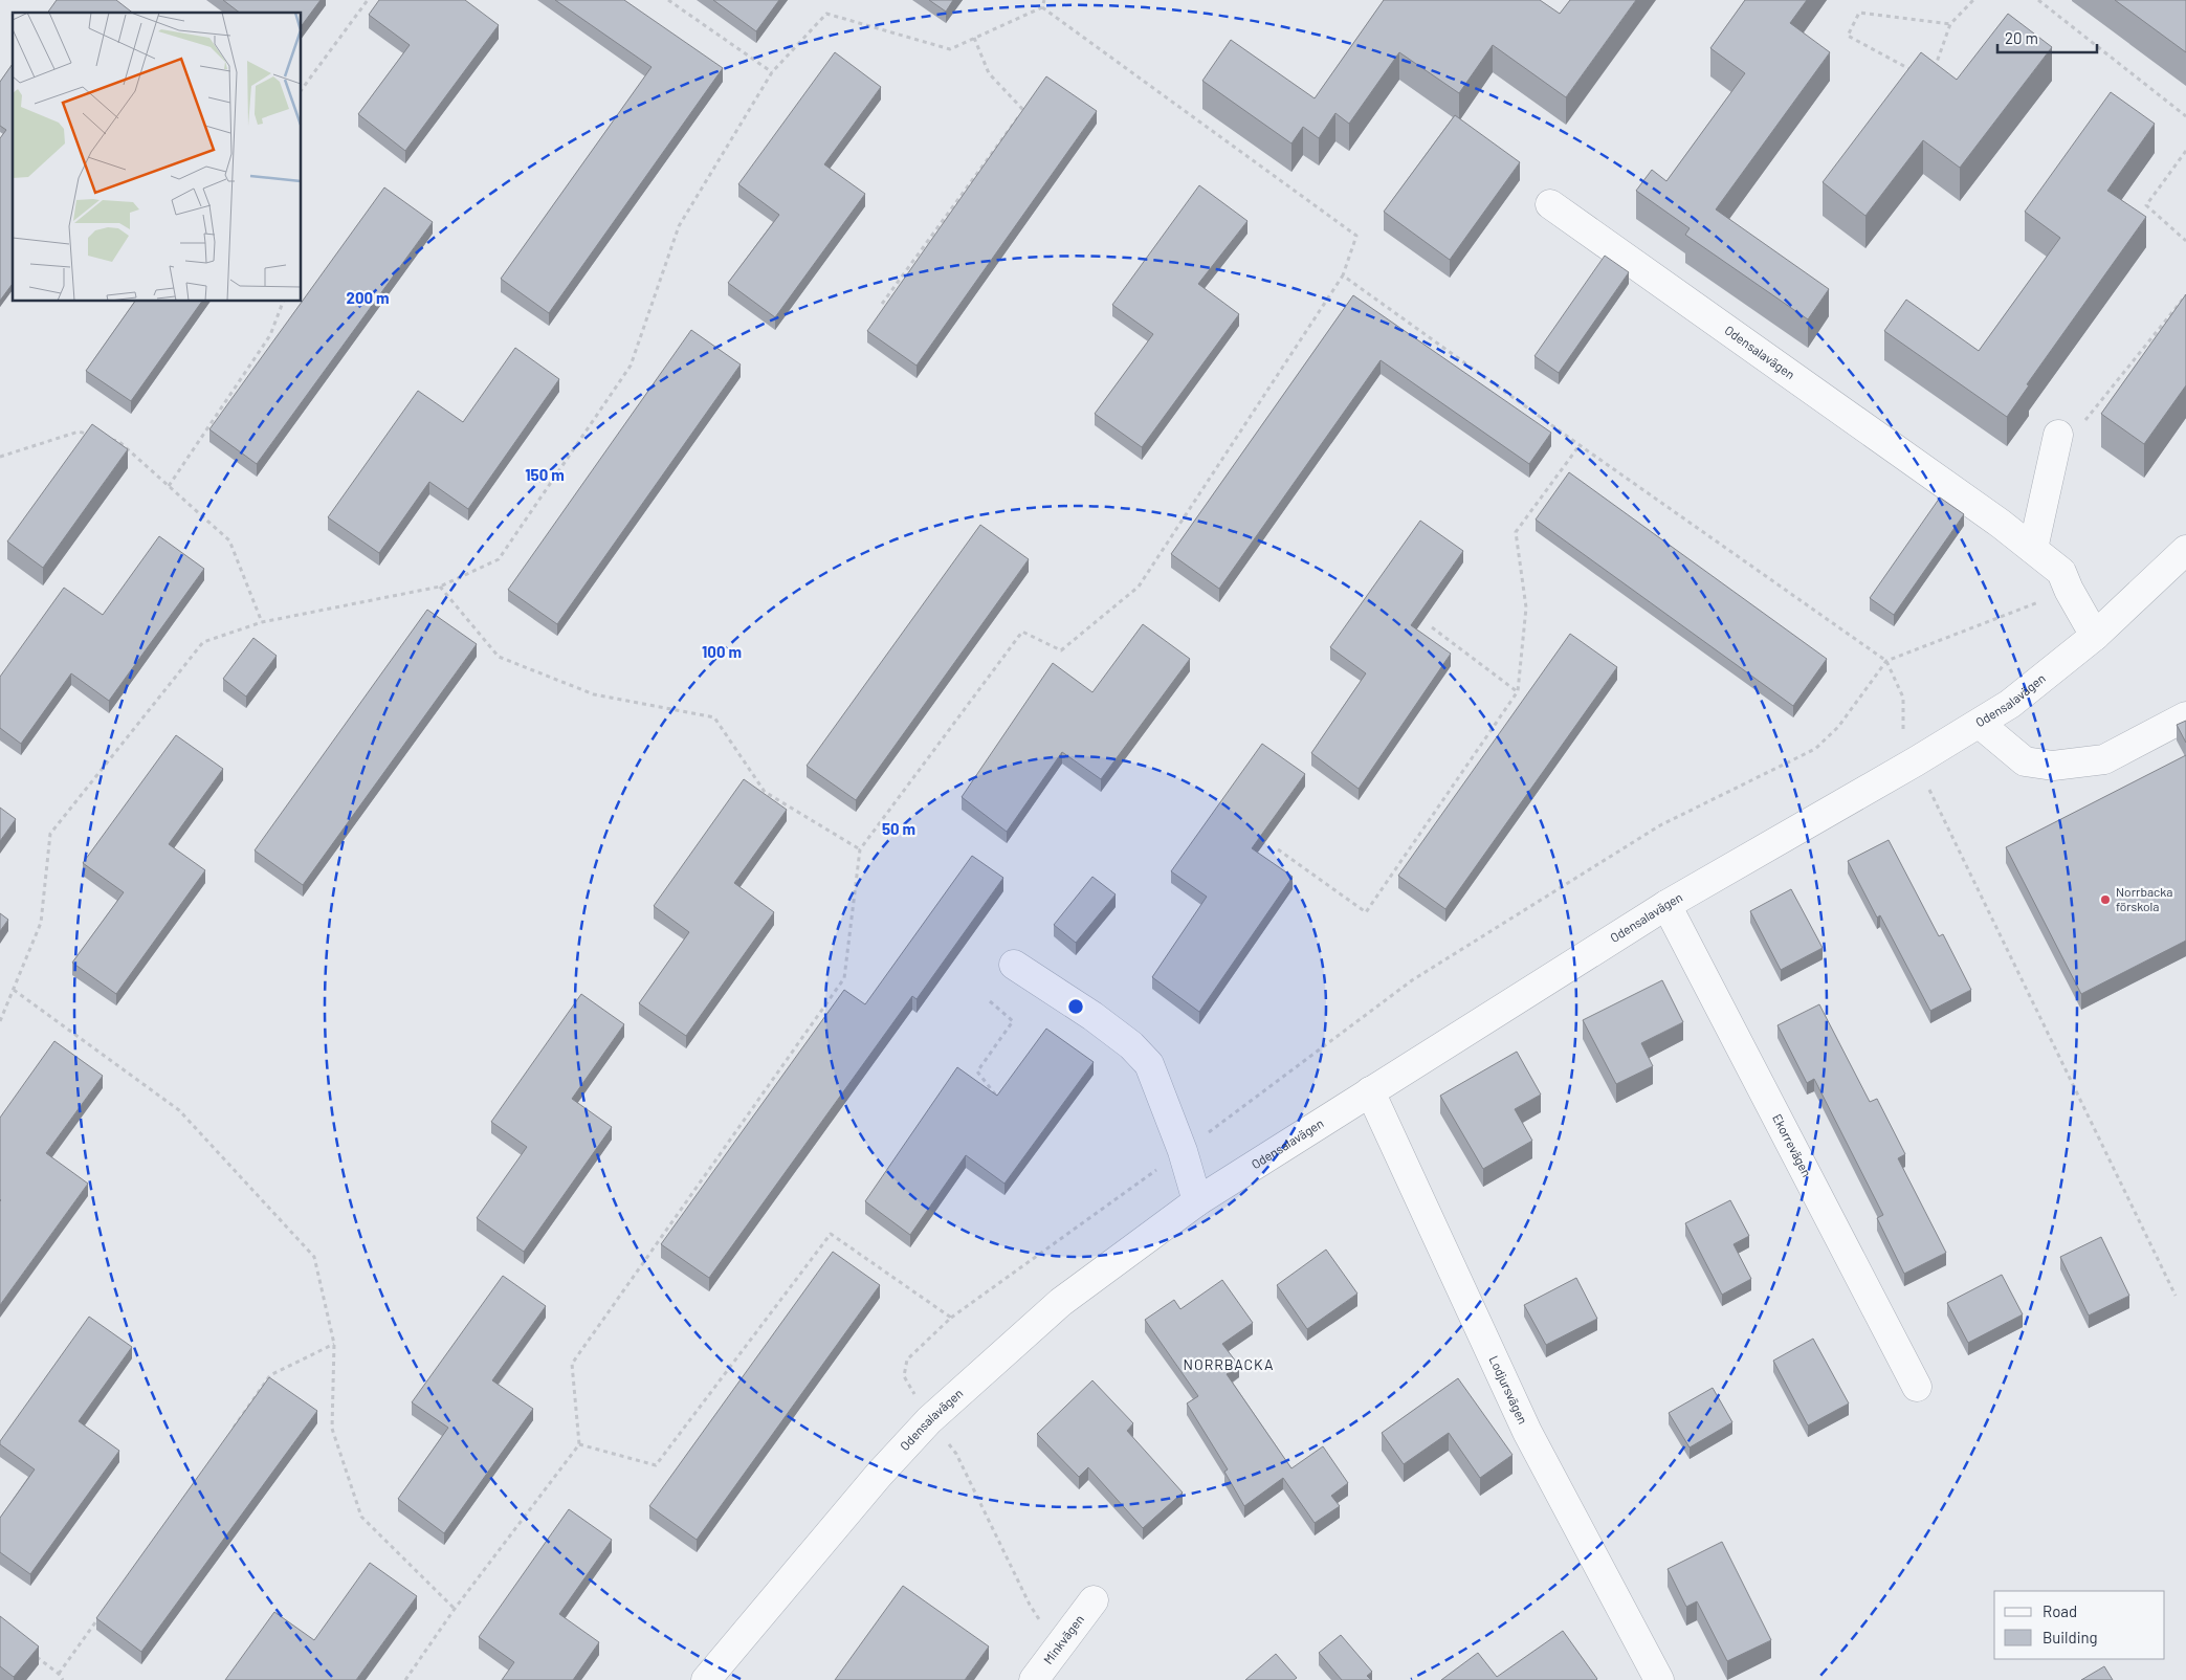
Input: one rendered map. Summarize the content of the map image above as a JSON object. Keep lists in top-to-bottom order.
{
  "streets": {
    "street": [
      "Odensalavägen",
      "Ekorrevägen",
      "Lodjursvägen",
      "Minkvägen"
    ]
  },
  "crossings": [
    ["Odensalavägen", "Ekorrevägen"],
    ["Odensalavägen", "Lodjursvägen"]
  ],
  "districts": ["NORRBACKA"],
  "places": ["Norrbacka förskola"],
  "legend": ["Road", "Building"],
  "scale_bar": "20 m",
  "rings": [
    "200 m",
    "150 m",
    "100 m",
    "50 m"
  ]
}
